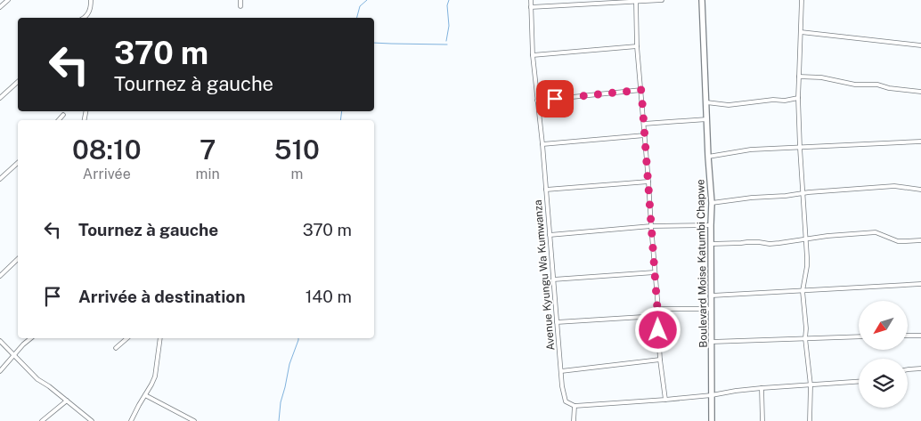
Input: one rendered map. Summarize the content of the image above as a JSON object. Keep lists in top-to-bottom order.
{
  "streets": {
    "street": ["Boulevard Moise Katumbi Chapwe", "Avenue Kyungu Wa Kumwanza"]
  },
  "north": "bottom left",
  "page": {
    "turn": ["370 m", "Tournez à gauche"],
    "eta": [
      "08:10",
      "Arrivée",
      "7",
      "min",
      "510",
      "m"
    ],
    "list": [
      {
        "name": "Tournez à gauche",
        "value": "370 m"
      },
      {
        "name": "Arrivée à destination",
        "value": "140 m"
      }
    ]
  }
}
